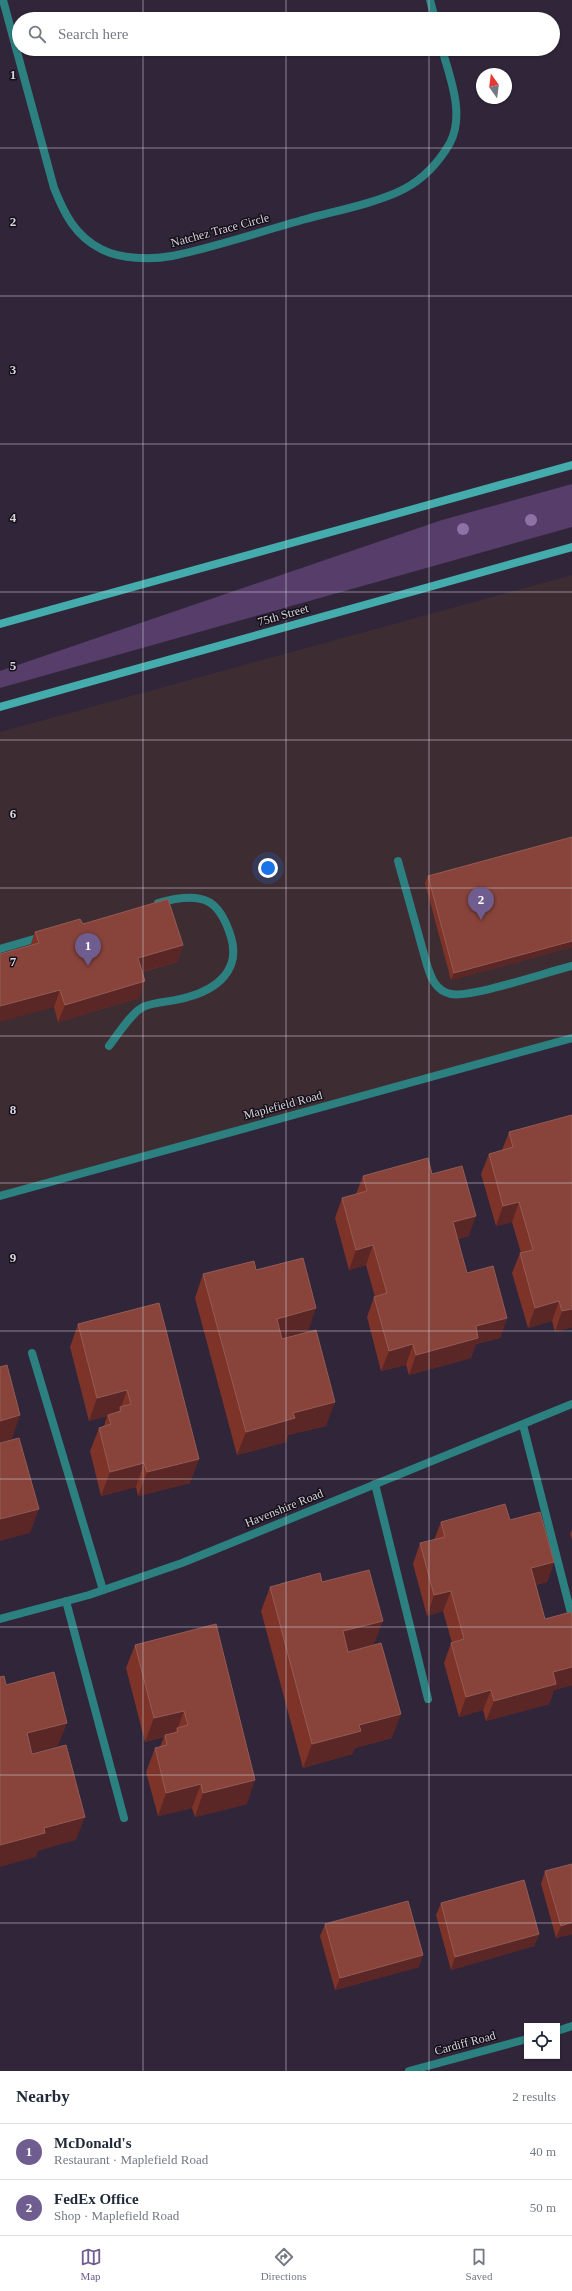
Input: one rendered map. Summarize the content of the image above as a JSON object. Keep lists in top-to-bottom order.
{
  "streets": {
    "main road": ["75th Street"],
    "street": [
      "Natchez Trace Circle",
      "Maplefield Road",
      "Havenshire Road",
      "Cardiff Road"
    ]
  },
  "north": "top",
  "page": {
    "search": "Search here",
    "pins": ["2", "1"],
    "heading": ["Nearby", "2 results"],
    "list": [
      {
        "mark": "1",
        "name": "McDonald's",
        "note": "Restaurant · Maplefield Road",
        "value": "40 m"
      },
      {
        "mark": "2",
        "name": "FedEx Office",
        "note": "Shop · Maplefield Road",
        "value": "50 m"
      }
    ],
    "nav": ["Map", "Directions", "Saved"]
  },
  "grid": {
    "rows": [
      "1",
      "2",
      "3",
      "4",
      "5",
      "6",
      "7",
      "8",
      "9"
    ]
  }
}
